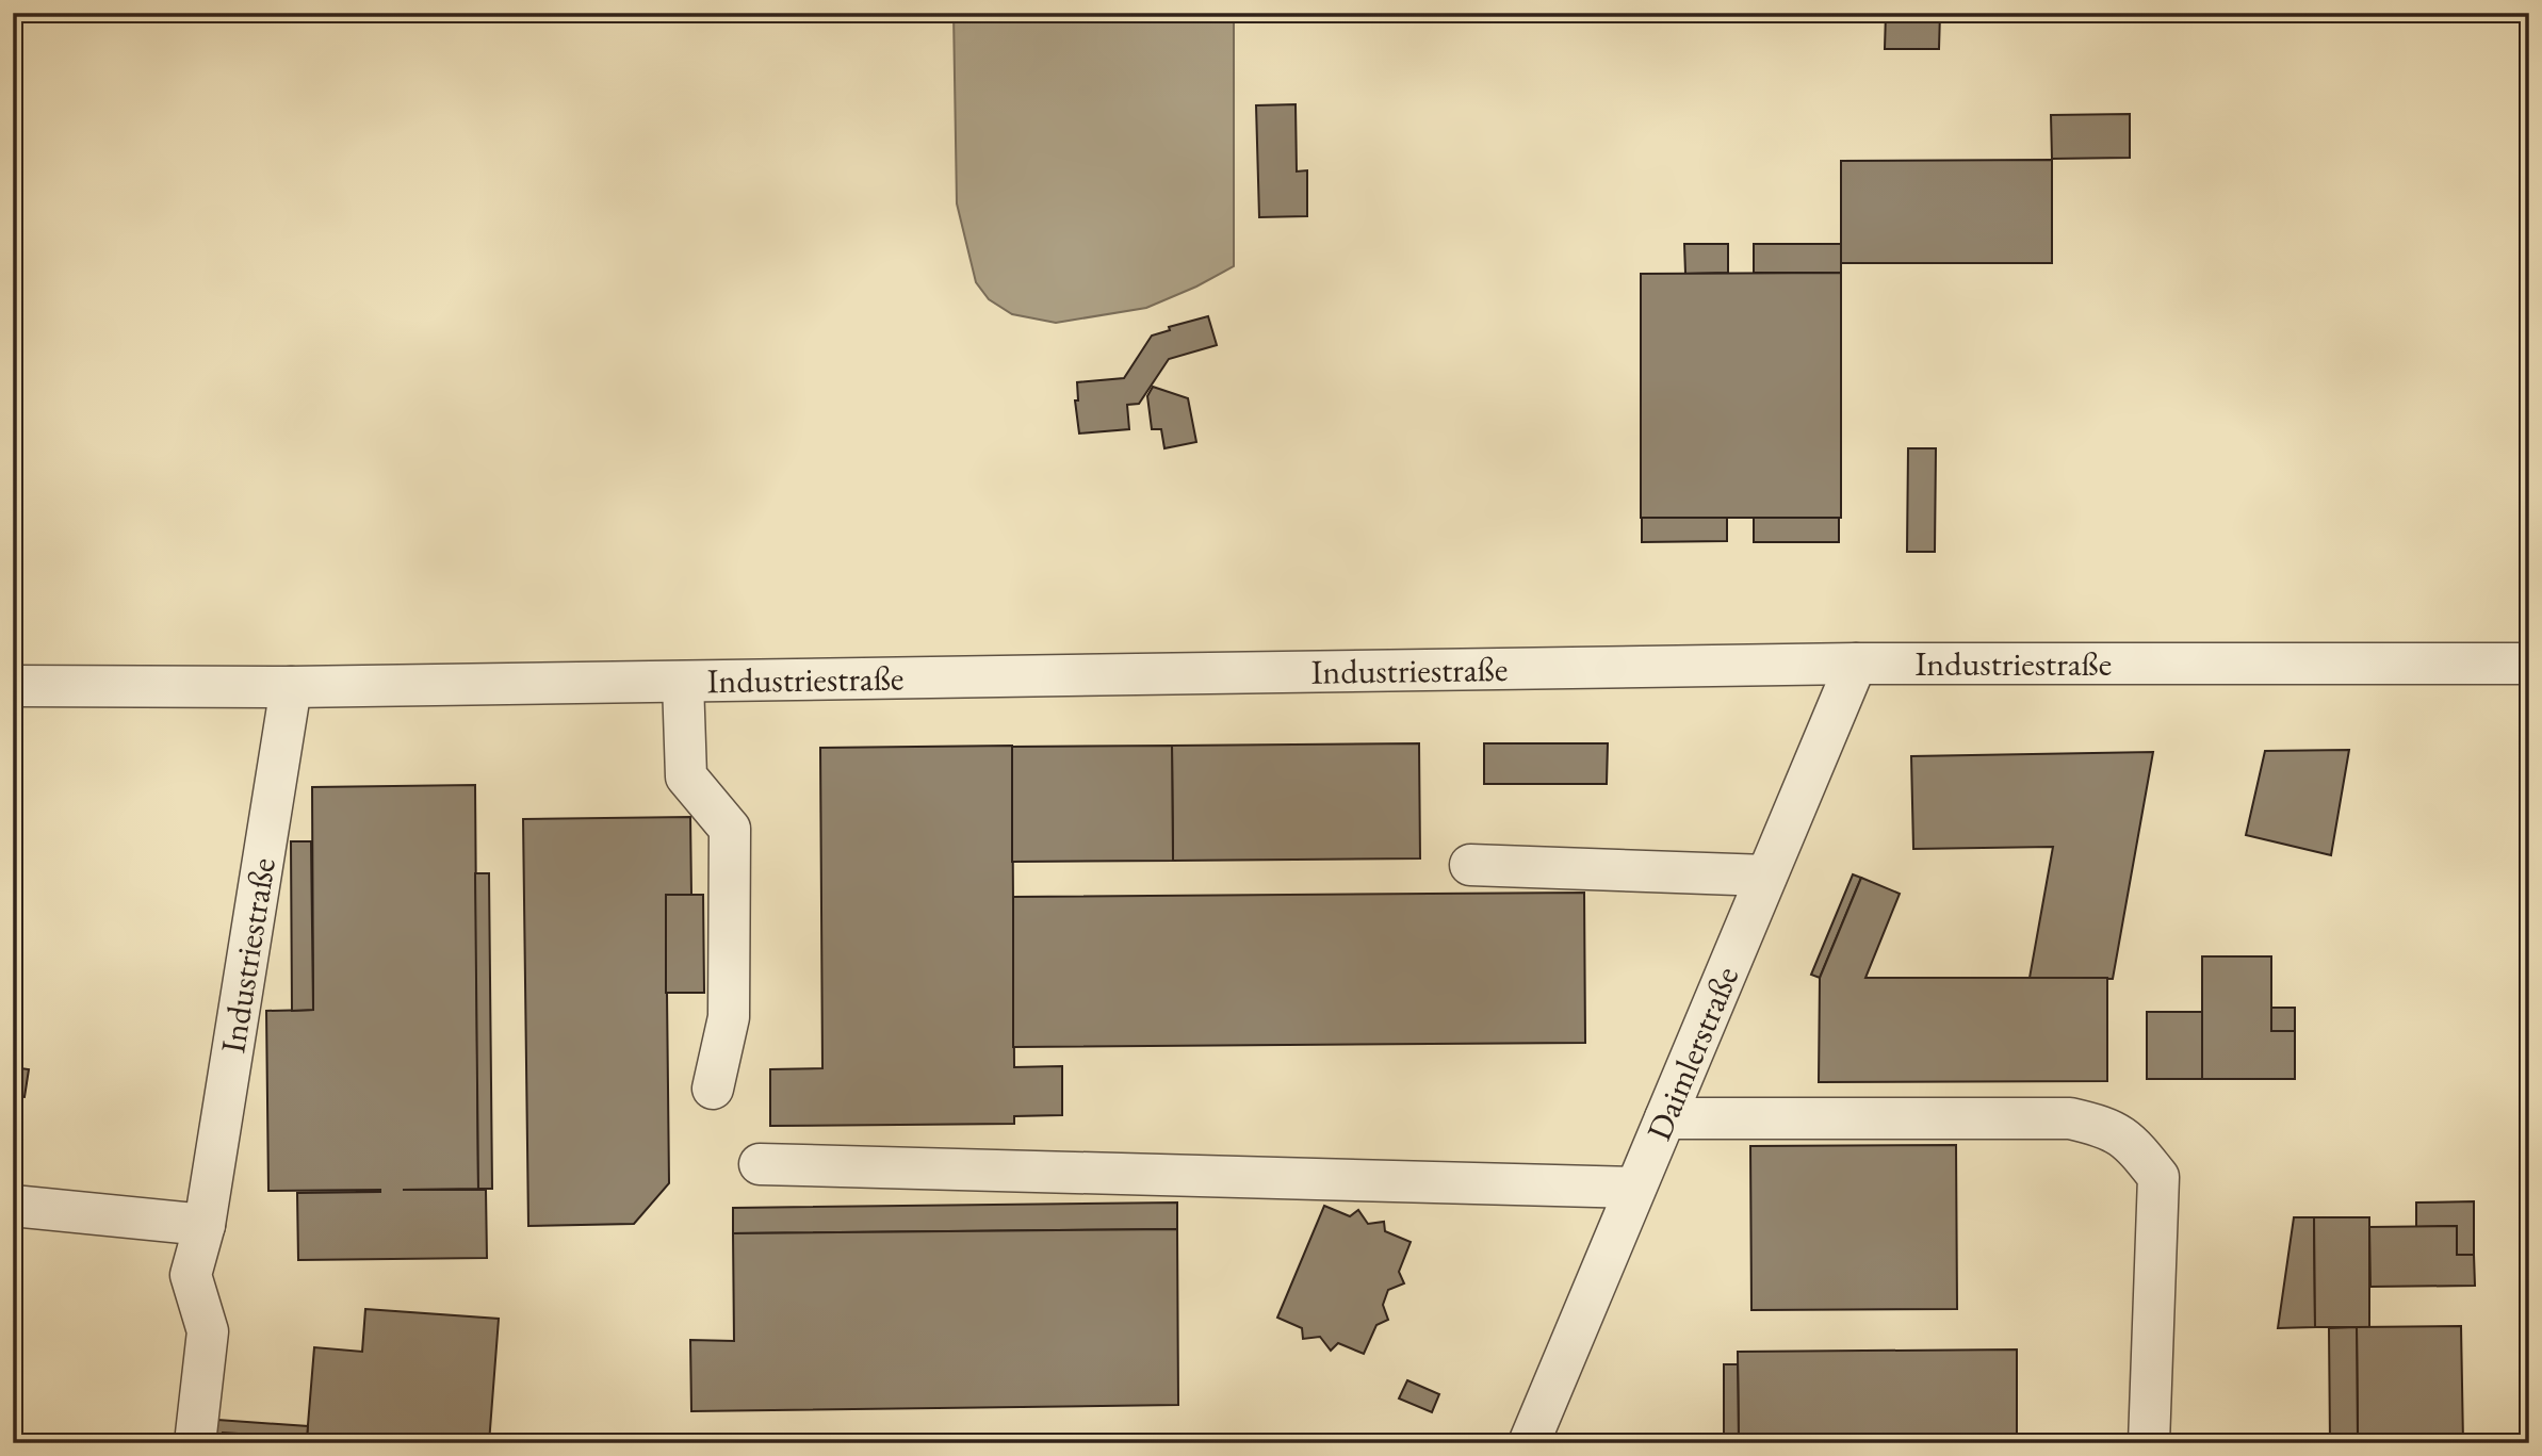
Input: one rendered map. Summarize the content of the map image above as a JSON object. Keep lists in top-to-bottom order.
{
  "streets": {
    "street": ["Industriestraße", "Daimlerstraße"]
  },
  "crossings": [
    ["Industriestraße", "Daimlerstraße"]
  ]
}
